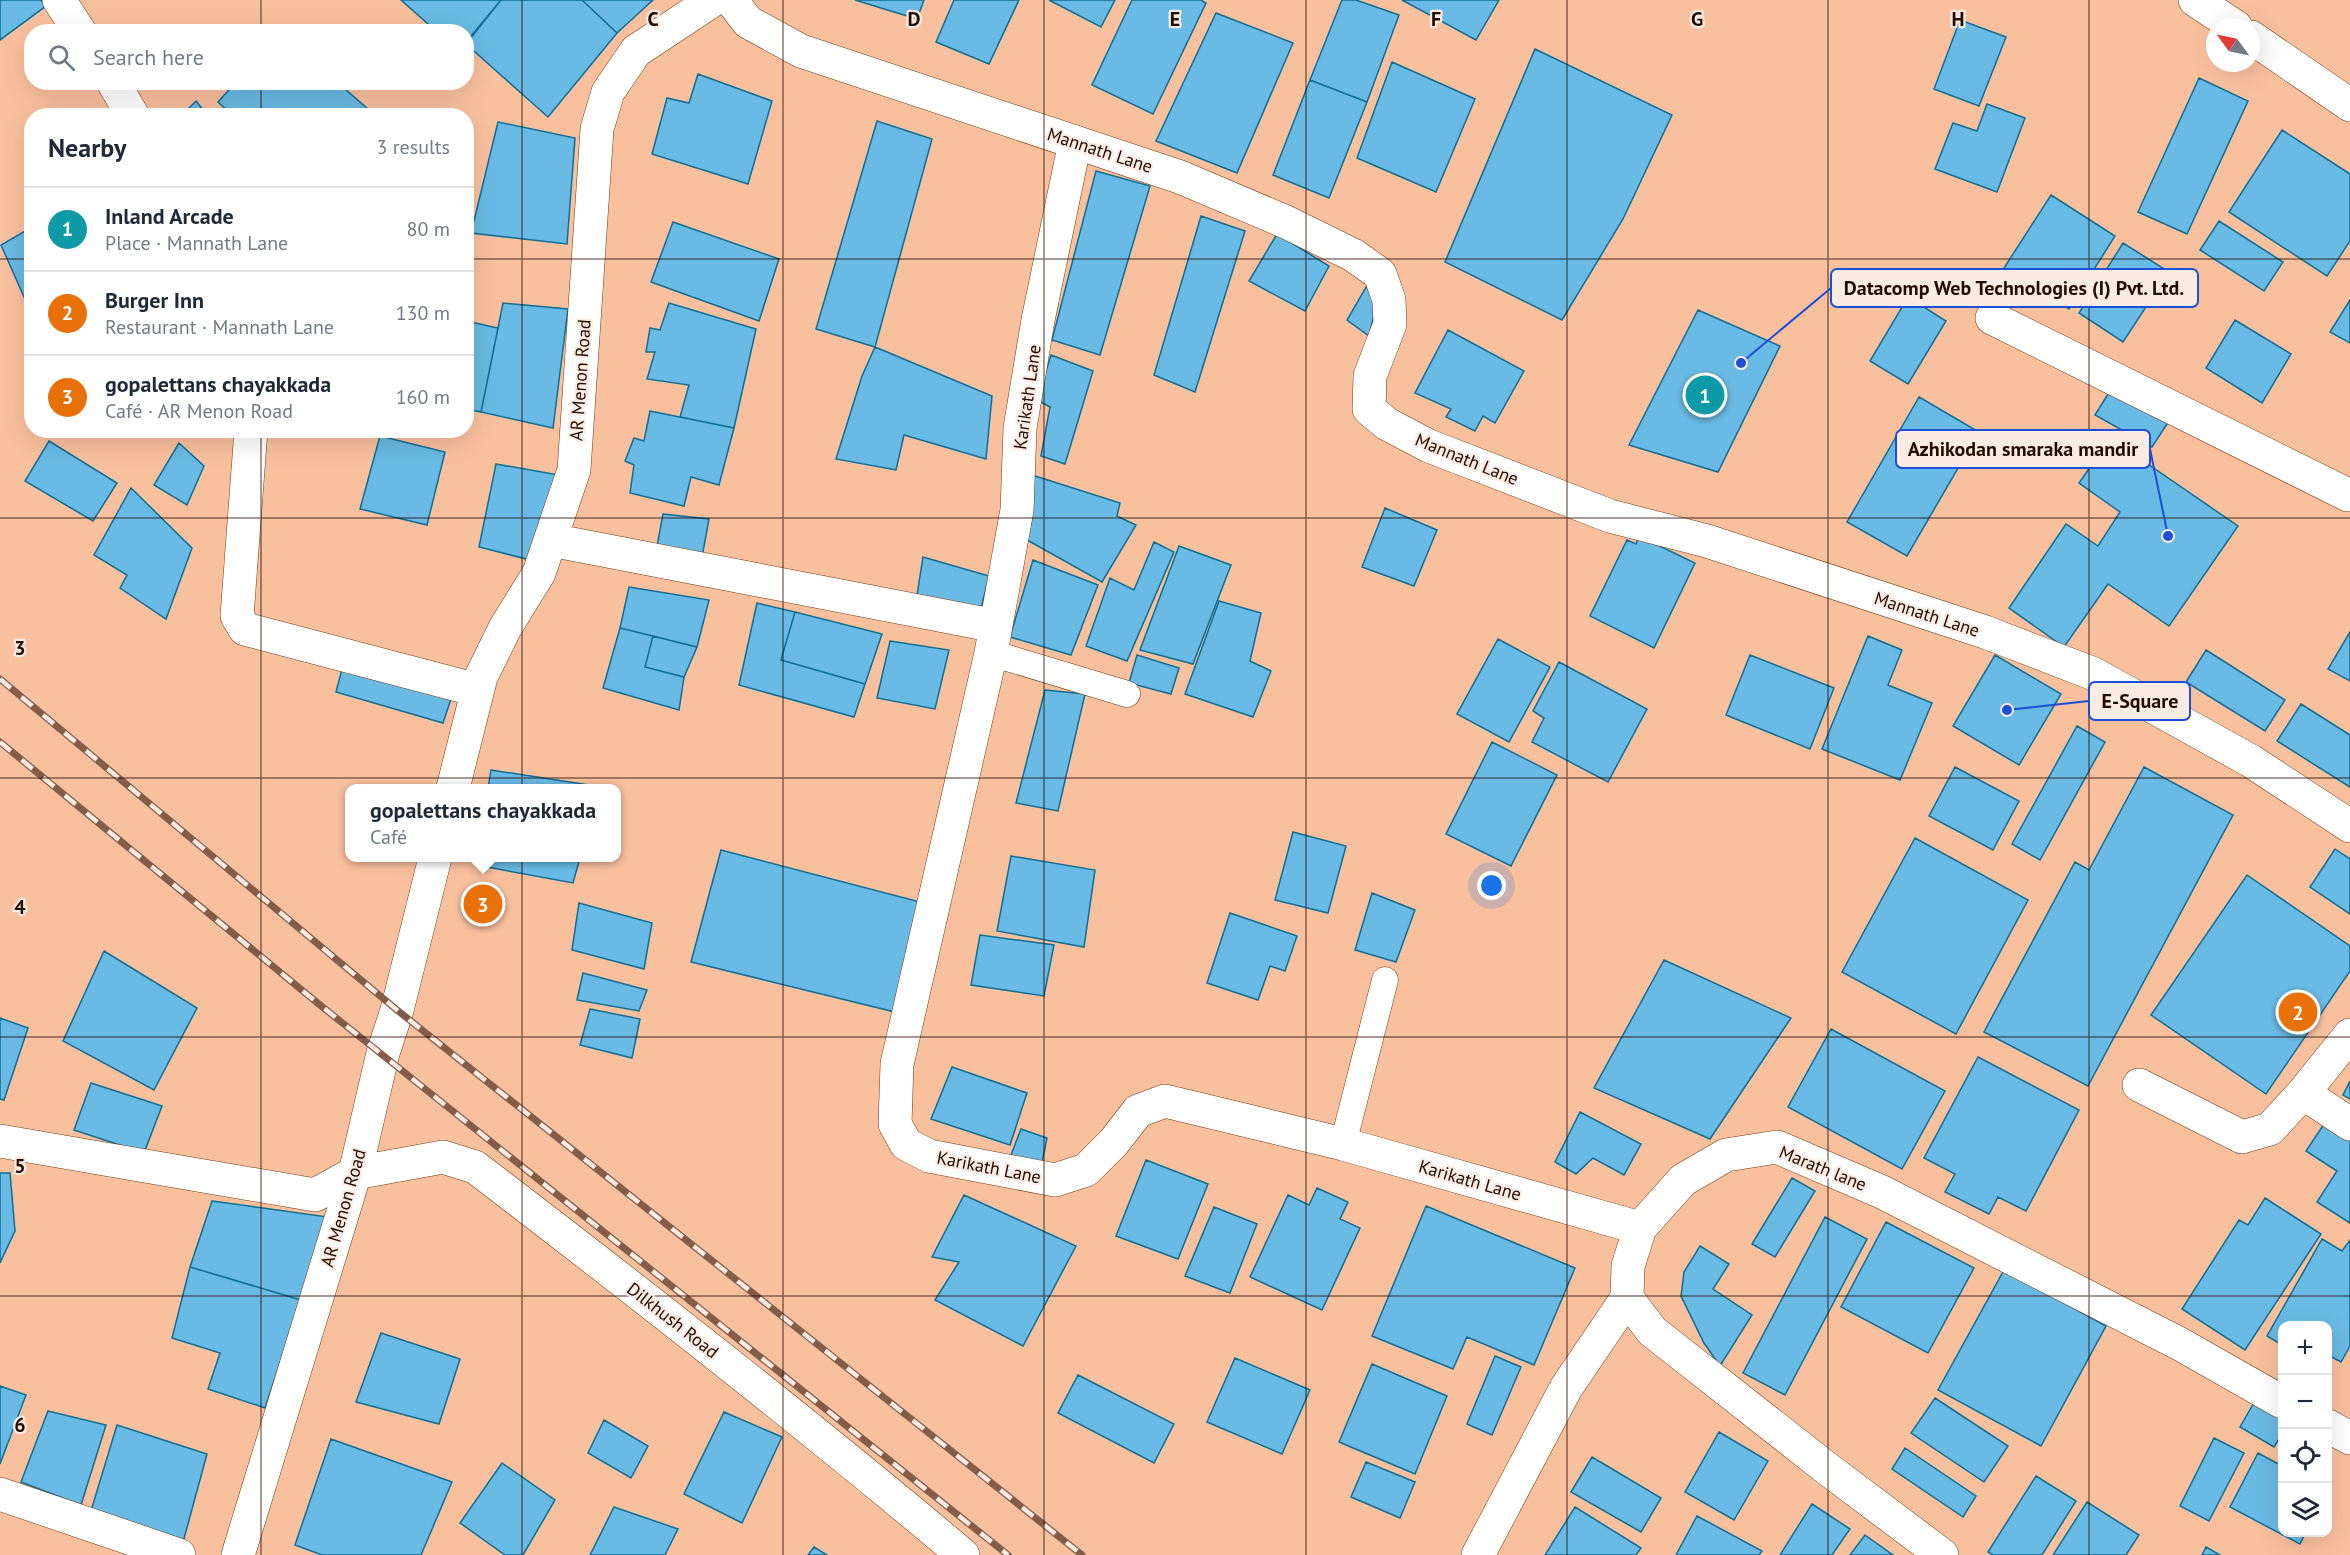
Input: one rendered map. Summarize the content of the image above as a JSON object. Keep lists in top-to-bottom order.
{
  "streets": {
    "street": [
      "Mannath Lane",
      "AR Menon Road",
      "Karikath Lane",
      "Marath lane",
      "Dilkhush Road"
    ]
  },
  "crossings": [
    ["Mannath Lane", "Karikath Lane"],
    ["AR Menon Road", "Dilkhush Road"],
    ["Karikath Lane", "Marath lane"]
  ],
  "places": ["Datacomp Web Technologies (I) Pvt. Ltd.", "Azhikodan smaraka mandir", "E-Square"],
  "north": "top left",
  "page": {
    "search": "Search here",
    "heading": ["Nearby", "3 results"],
    "list": [
      {
        "mark": "1",
        "name": "Inland Arcade",
        "note": "Place · Mannath Lane",
        "value": "80 m"
      },
      {
        "mark": "2",
        "name": "Burger Inn",
        "note": "Restaurant · Mannath Lane",
        "value": "130 m"
      },
      {
        "mark": "3",
        "name": "gopalettans chayakkada",
        "note": "Café · AR Menon Road",
        "value": "160 m"
      }
    ],
    "pins": ["1", "3", "2"],
    "popup": ["gopalettans chayakkada", "Café"],
    "map_buttons": ["+", "−"]
  },
  "grid": {
    "columns": [
      "C",
      "D",
      "E",
      "F",
      "G",
      "H"
    ],
    "rows": [
      "3",
      "4",
      "5",
      "6"
    ]
  }
}
